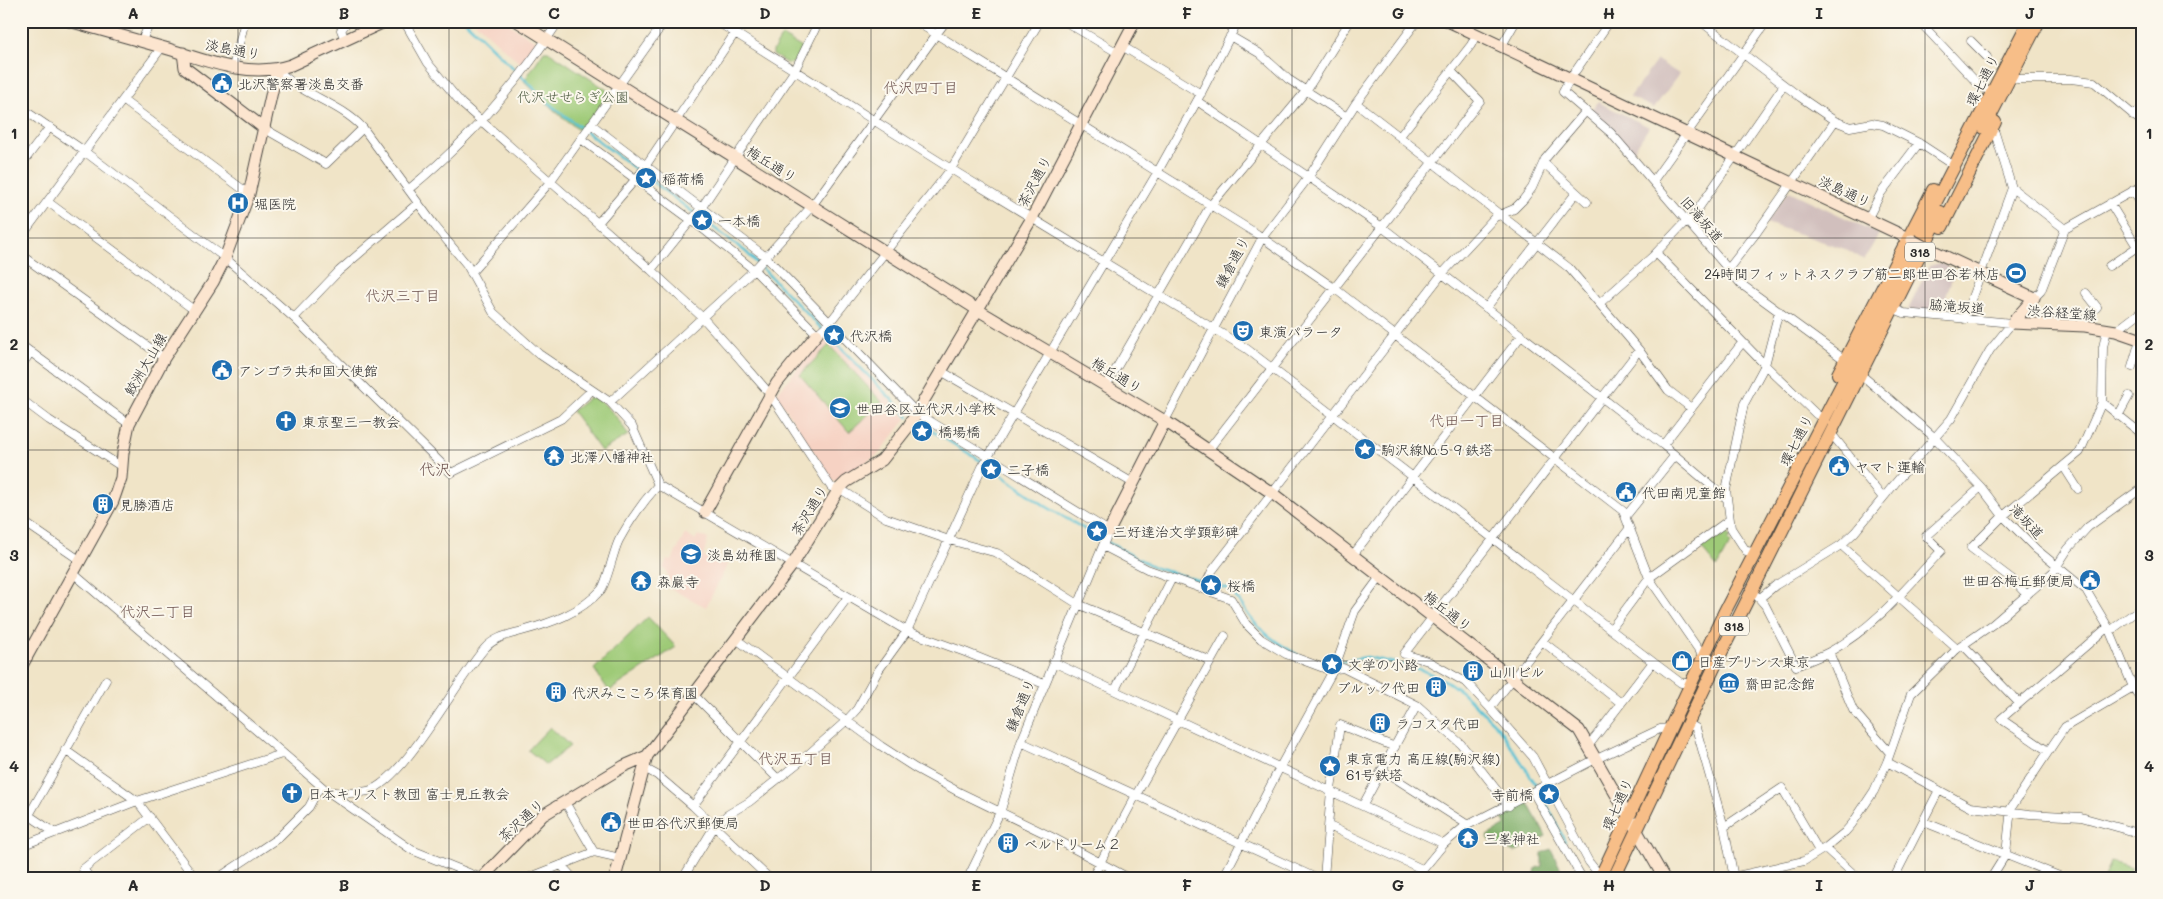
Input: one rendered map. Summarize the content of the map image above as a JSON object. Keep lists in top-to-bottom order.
{
  "streets": {
    "main road": ["環七通り", "318"],
    "street": [
      "淡島通り",
      "梅丘通り",
      "茶沢通り",
      "旧滝坂道",
      "鎌倉通り",
      "脇滝坂道",
      "渋谷経堂線",
      "鮫洲大山線",
      "滝坂道"
    ]
  },
  "crossings": [
    ["淡島通り", "旧滝坂道"],
    ["淡島通り", "渋谷経堂線"],
    ["淡島通り", "鮫洲大山線"],
    ["環七通り", "梅丘通り"],
    ["梅丘通り", "茶沢通り"],
    ["梅丘通り", "鎌倉通り"],
    ["脇滝坂道", "渋谷経堂線"]
  ],
  "districts": [
    "代沢四丁目",
    "代沢三丁目",
    "代田一丁目",
    "代沢",
    "代沢二丁目",
    "代沢五丁目"
  ],
  "parks": ["代沢せせらぎ公園"],
  "places": {
    "public building": [
      "北沢警察署淡島交番",
      "アンゴラ共和国大使館",
      "ヤマト運輸",
      "代田南児童館",
      "世田谷梅丘郵便局",
      "世田谷代沢郵便局"
    ],
    "place": [
      "稲荷橋",
      "一本橋",
      "代沢橋",
      "橋場橋",
      "駒沢線№５９鉄塔",
      "二子橋",
      "三好達治文学顕彰碑",
      "桜橋",
      "文学の小路",
      "東京電力 高圧線(駒沢線) 61号鉄塔",
      "寺前橋"
    ],
    "hospital": ["堀医院"],
    "sports": ["24時間フィットネスクラブ筋二郎世田谷若林店"],
    "theatre": ["東演パラータ"],
    "school or university": ["世田谷区立代沢小学校", "淡島幼稚園"],
    "church": ["東京聖三一教会", "日本キリスト教団 富士見丘教会"],
    "temple": ["北澤八幡神社", "森巖寺", "三峯神社"],
    "building": [
      "見勝酒店",
      "山川ビル",
      "ブルック代田",
      "代沢みこころ保育園",
      "ラコスタ代田",
      "ベルドリーム２"
    ],
    "shop": ["日産プリンス東京"],
    "museum": ["齋田記念館"]
  },
  "grid": {
    "columns": [
      "A",
      "B",
      "C",
      "D",
      "E",
      "F",
      "G",
      "H",
      "I",
      "J"
    ],
    "rows": [
      "1",
      "2",
      "3",
      "4"
    ]
  }
}
